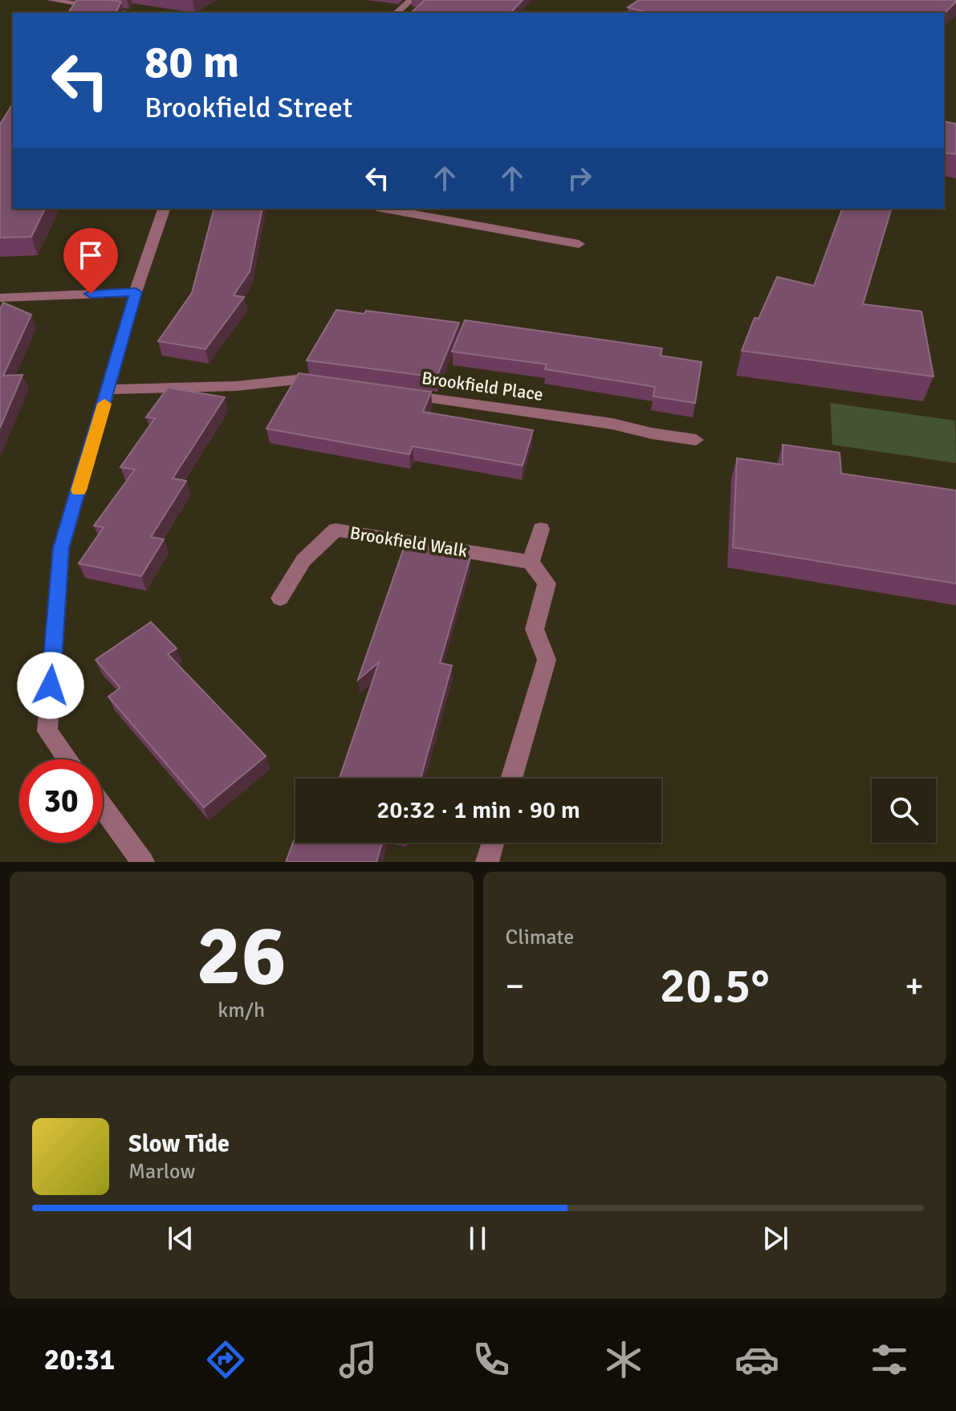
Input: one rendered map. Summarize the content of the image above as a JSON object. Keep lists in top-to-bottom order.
{
  "streets": {
    "street": ["Brookfield Place", "Brookfield Walk"]
  },
  "page": {
    "turn": ["80 m", "Brookfield Street"],
    "limit": "30",
    "trip": "20:32 · 1 min · 90 m",
    "tile": [
      ["26", "km/h"],
      "Climate"
    ],
    "heat": ["−", "20.5°", "+"],
    "song": ["Slow Tide", "Marlow"],
    "tabs": "20:31"
  }
}
